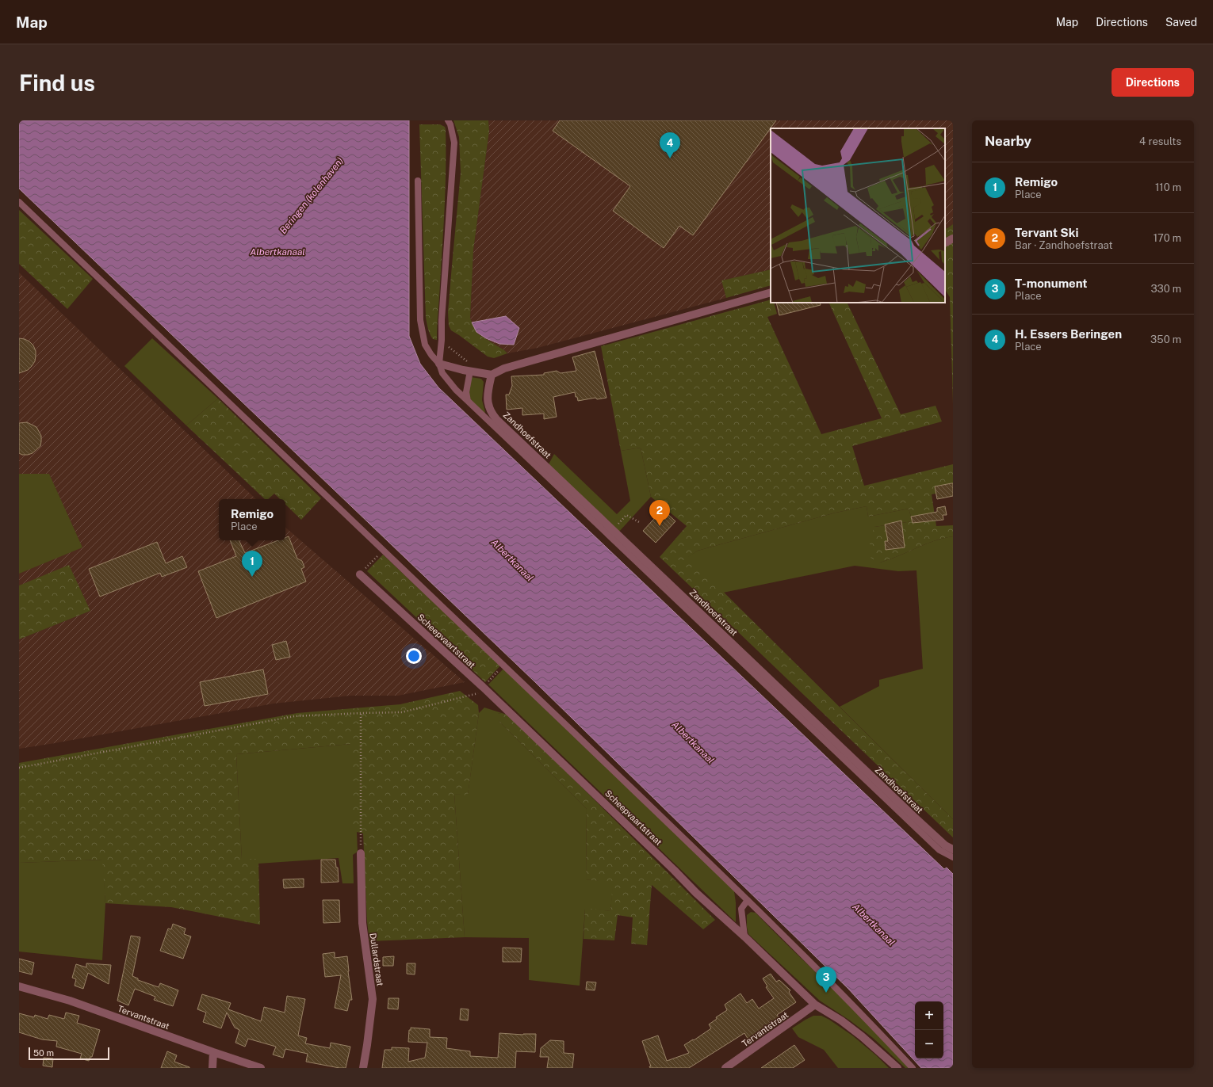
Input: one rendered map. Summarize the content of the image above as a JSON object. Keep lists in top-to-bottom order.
{
  "streets": {
    "street": [
      "Zandhoefstraat",
      "Scheepvaartstraat",
      "Dullardstraat",
      "Tervantstraat"
    ]
  },
  "crossings": [
    ["Scheepvaartstraat", "Tervantstraat"]
  ],
  "water": ["Beringen (kolenhaven)", "Albertkanaal"],
  "scale_bar": "50 m",
  "page": {
    "header": "Map",
    "nav": ["Map", "Directions", "Saved"],
    "buttons": "Directions",
    "title": "Find us",
    "heading": ["Nearby", "4 results"],
    "pins": [
      "4",
      "2",
      "1",
      "3"
    ],
    "list": [
      {
        "mark": "1",
        "name": "Remigo",
        "note": "Place",
        "value": "110 m"
      },
      {
        "mark": "2",
        "name": "Tervant Ski",
        "note": "Bar · Zandhoefstraat",
        "value": "170 m"
      },
      {
        "mark": "3",
        "name": "T-monument",
        "note": "Place",
        "value": "330 m"
      },
      {
        "mark": "4",
        "name": "H. Essers Beringen",
        "note": "Place",
        "value": "350 m"
      }
    ],
    "popup": ["Remigo", "Place"],
    "map_buttons": ["+", "−"],
    "scale": "50 m"
  }
}
